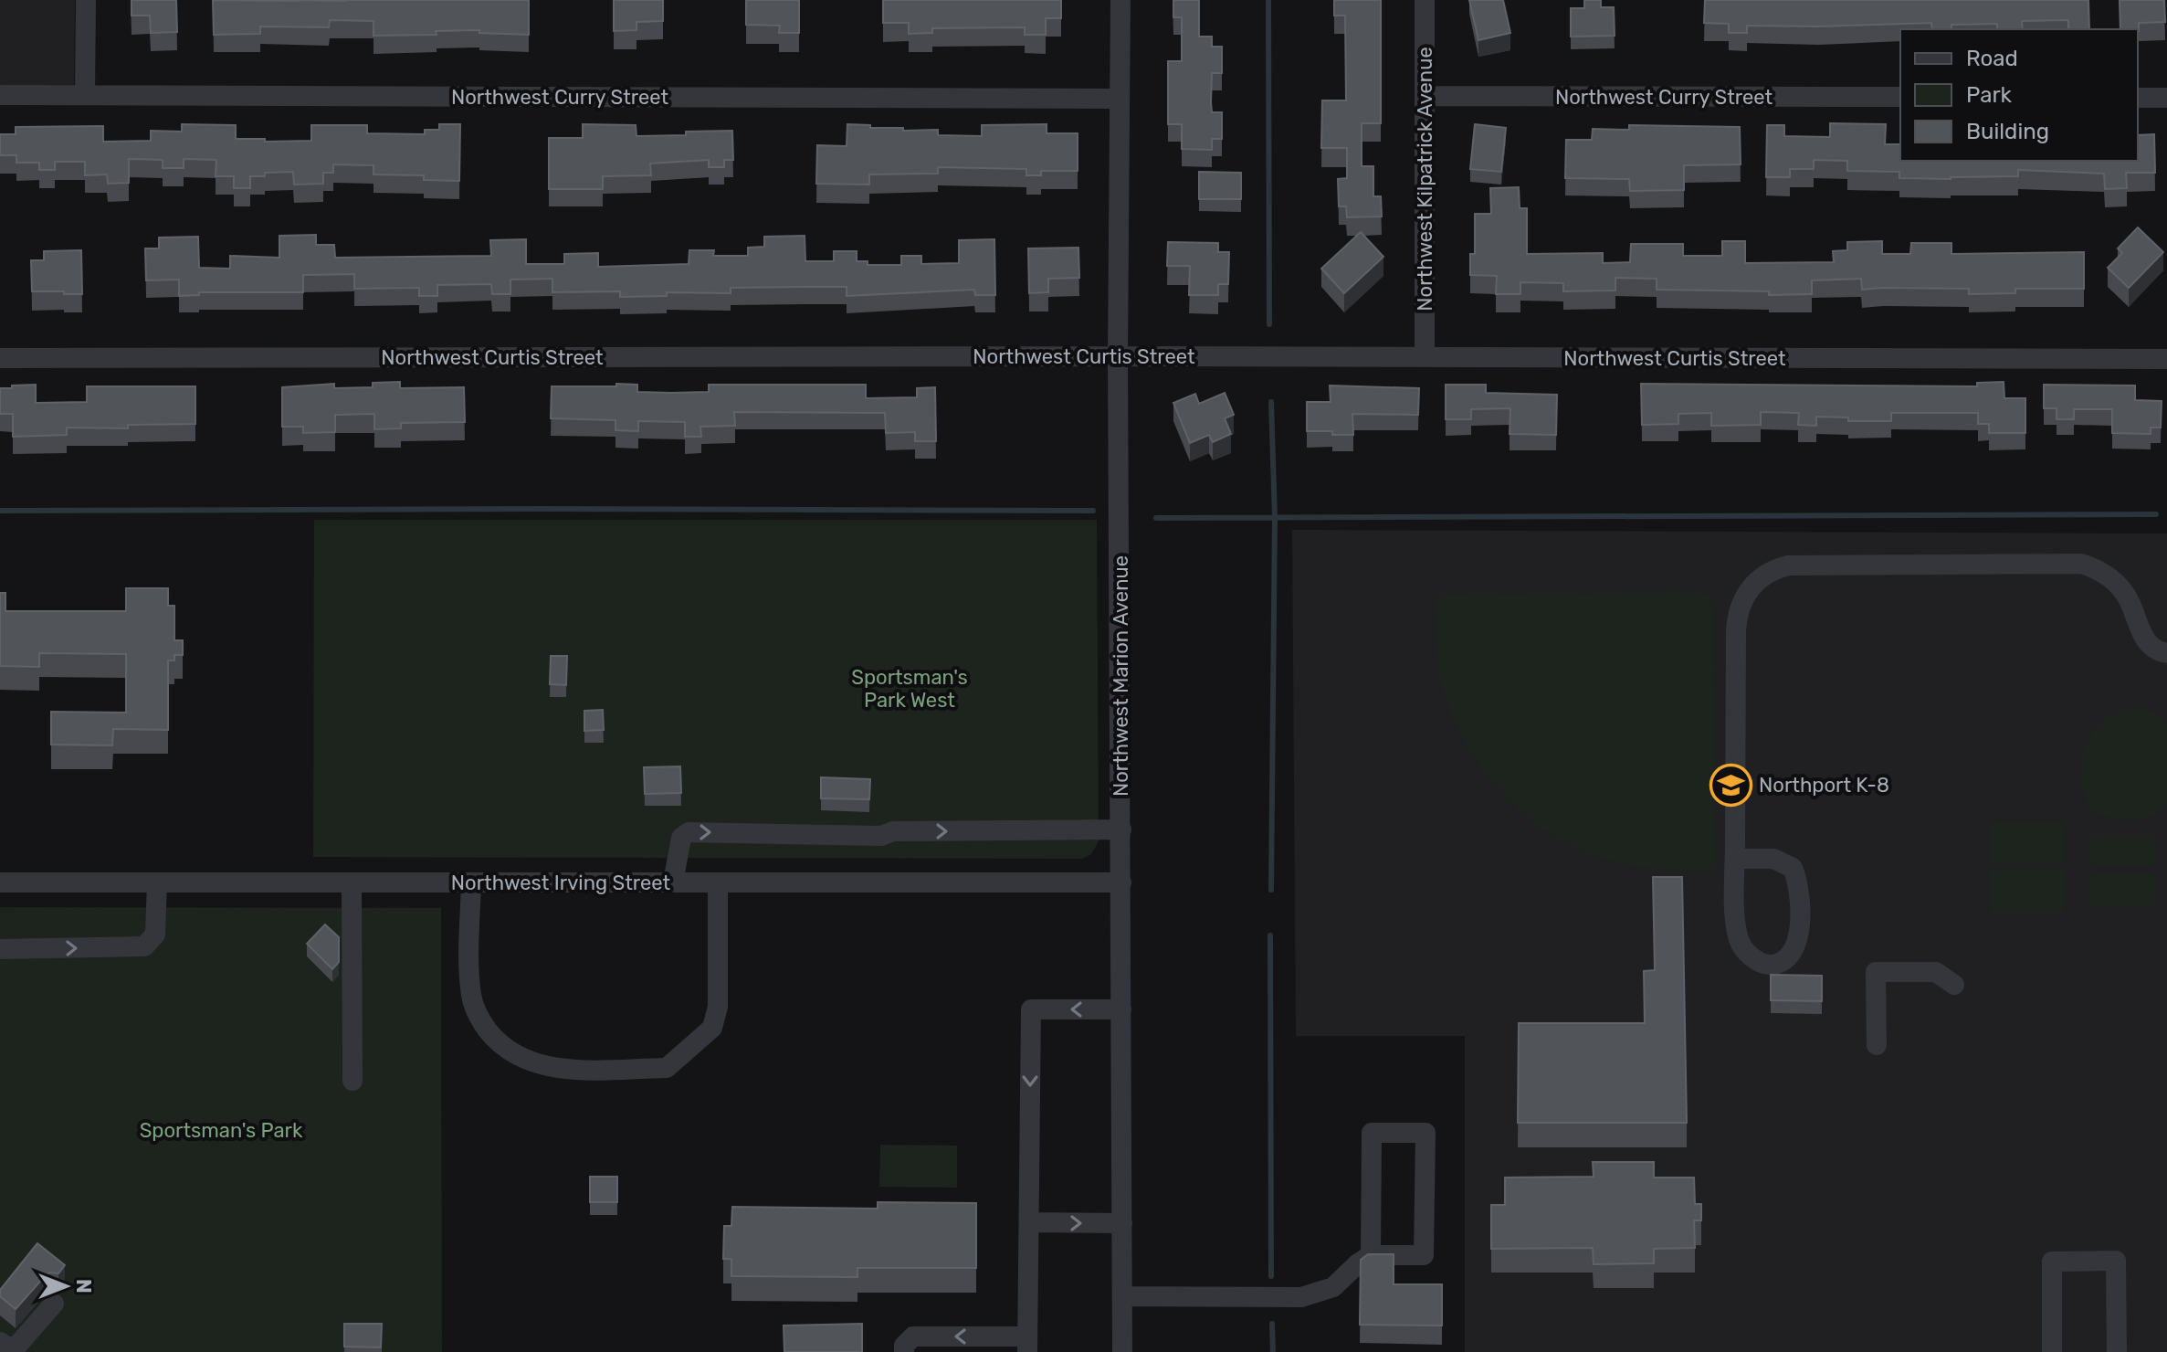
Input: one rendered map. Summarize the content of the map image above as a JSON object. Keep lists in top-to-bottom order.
{
  "streets": {
    "street": [
      "Northwest Curry Street",
      "Northwest Kilpatrick Avenue",
      "Northwest Curtis Street",
      "Northwest Marion Avenue",
      "Northwest Irving Street"
    ]
  },
  "crossings": [
    ["Northwest Curry Street", "Northwest Kilpatrick Avenue"],
    ["Northwest Curry Street", "Northwest Marion Avenue"],
    ["Northwest Kilpatrick Avenue", "Northwest Curtis Street"],
    ["Northwest Curtis Street", "Northwest Marion Avenue"],
    ["Northwest Marion Avenue", "Northwest Irving Street"]
  ],
  "parks": ["Sportsman's Park West", "Sportsman's Park"],
  "places": {
    "school or university": ["Northport K-8"]
  },
  "legend": ["Road", "Park", "Building"],
  "north": "right"
}
